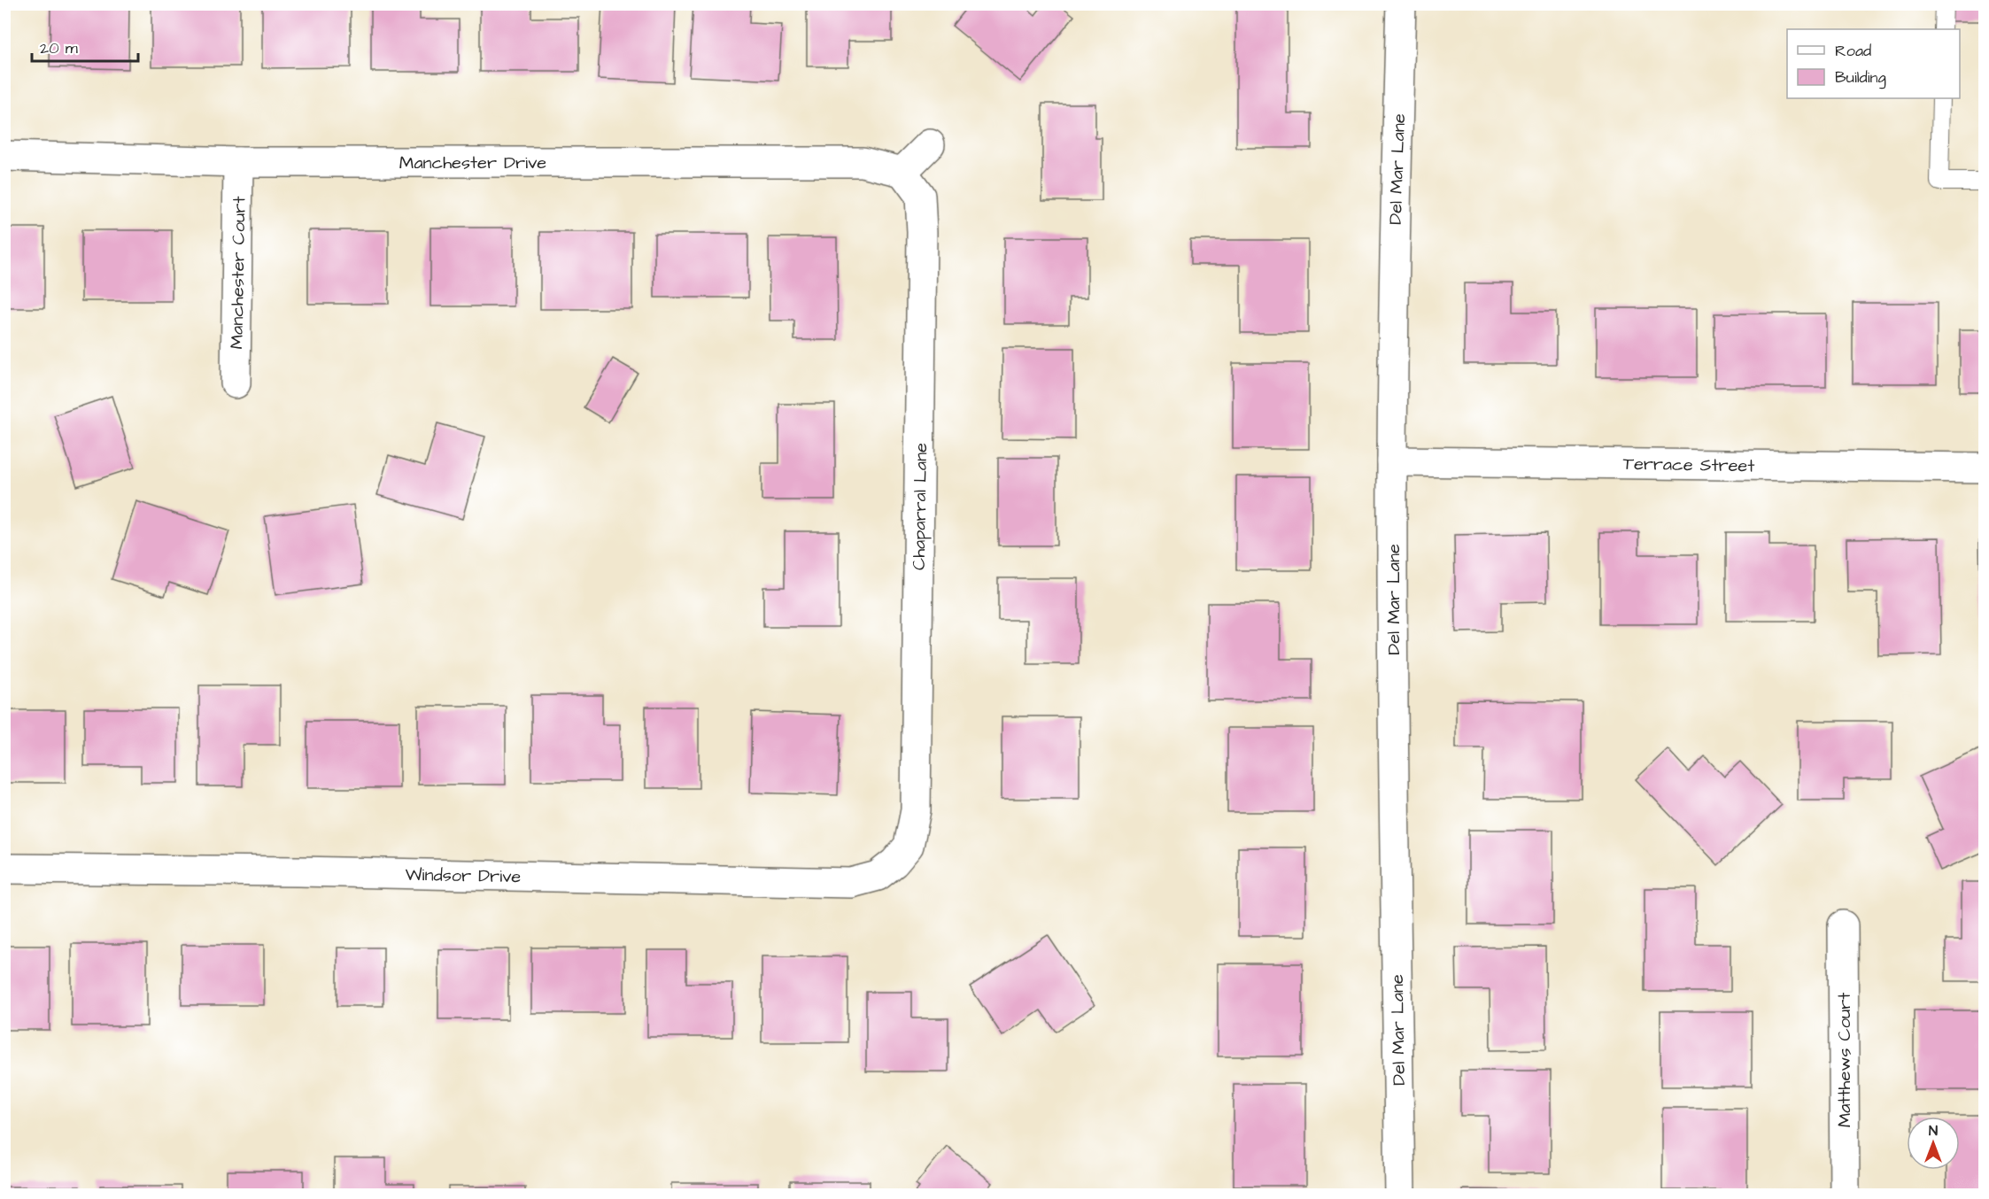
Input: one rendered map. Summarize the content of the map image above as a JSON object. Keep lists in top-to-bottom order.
{
  "streets": {
    "street": [
      "Manchester Drive",
      "Del Mar Lane",
      "Manchester Court",
      "Terrace Street",
      "Chaparral Lane",
      "Windsor Drive",
      "Matthews Court"
    ]
  },
  "crossings": [
    ["Manchester Drive", "Manchester Court"],
    ["Manchester Drive", "Chaparral Lane"],
    ["Del Mar Lane", "Terrace Street"],
    ["Chaparral Lane", "Windsor Drive"]
  ],
  "legend": ["Road", "Building"],
  "scale_bar": "20 m",
  "north": "top"
}
